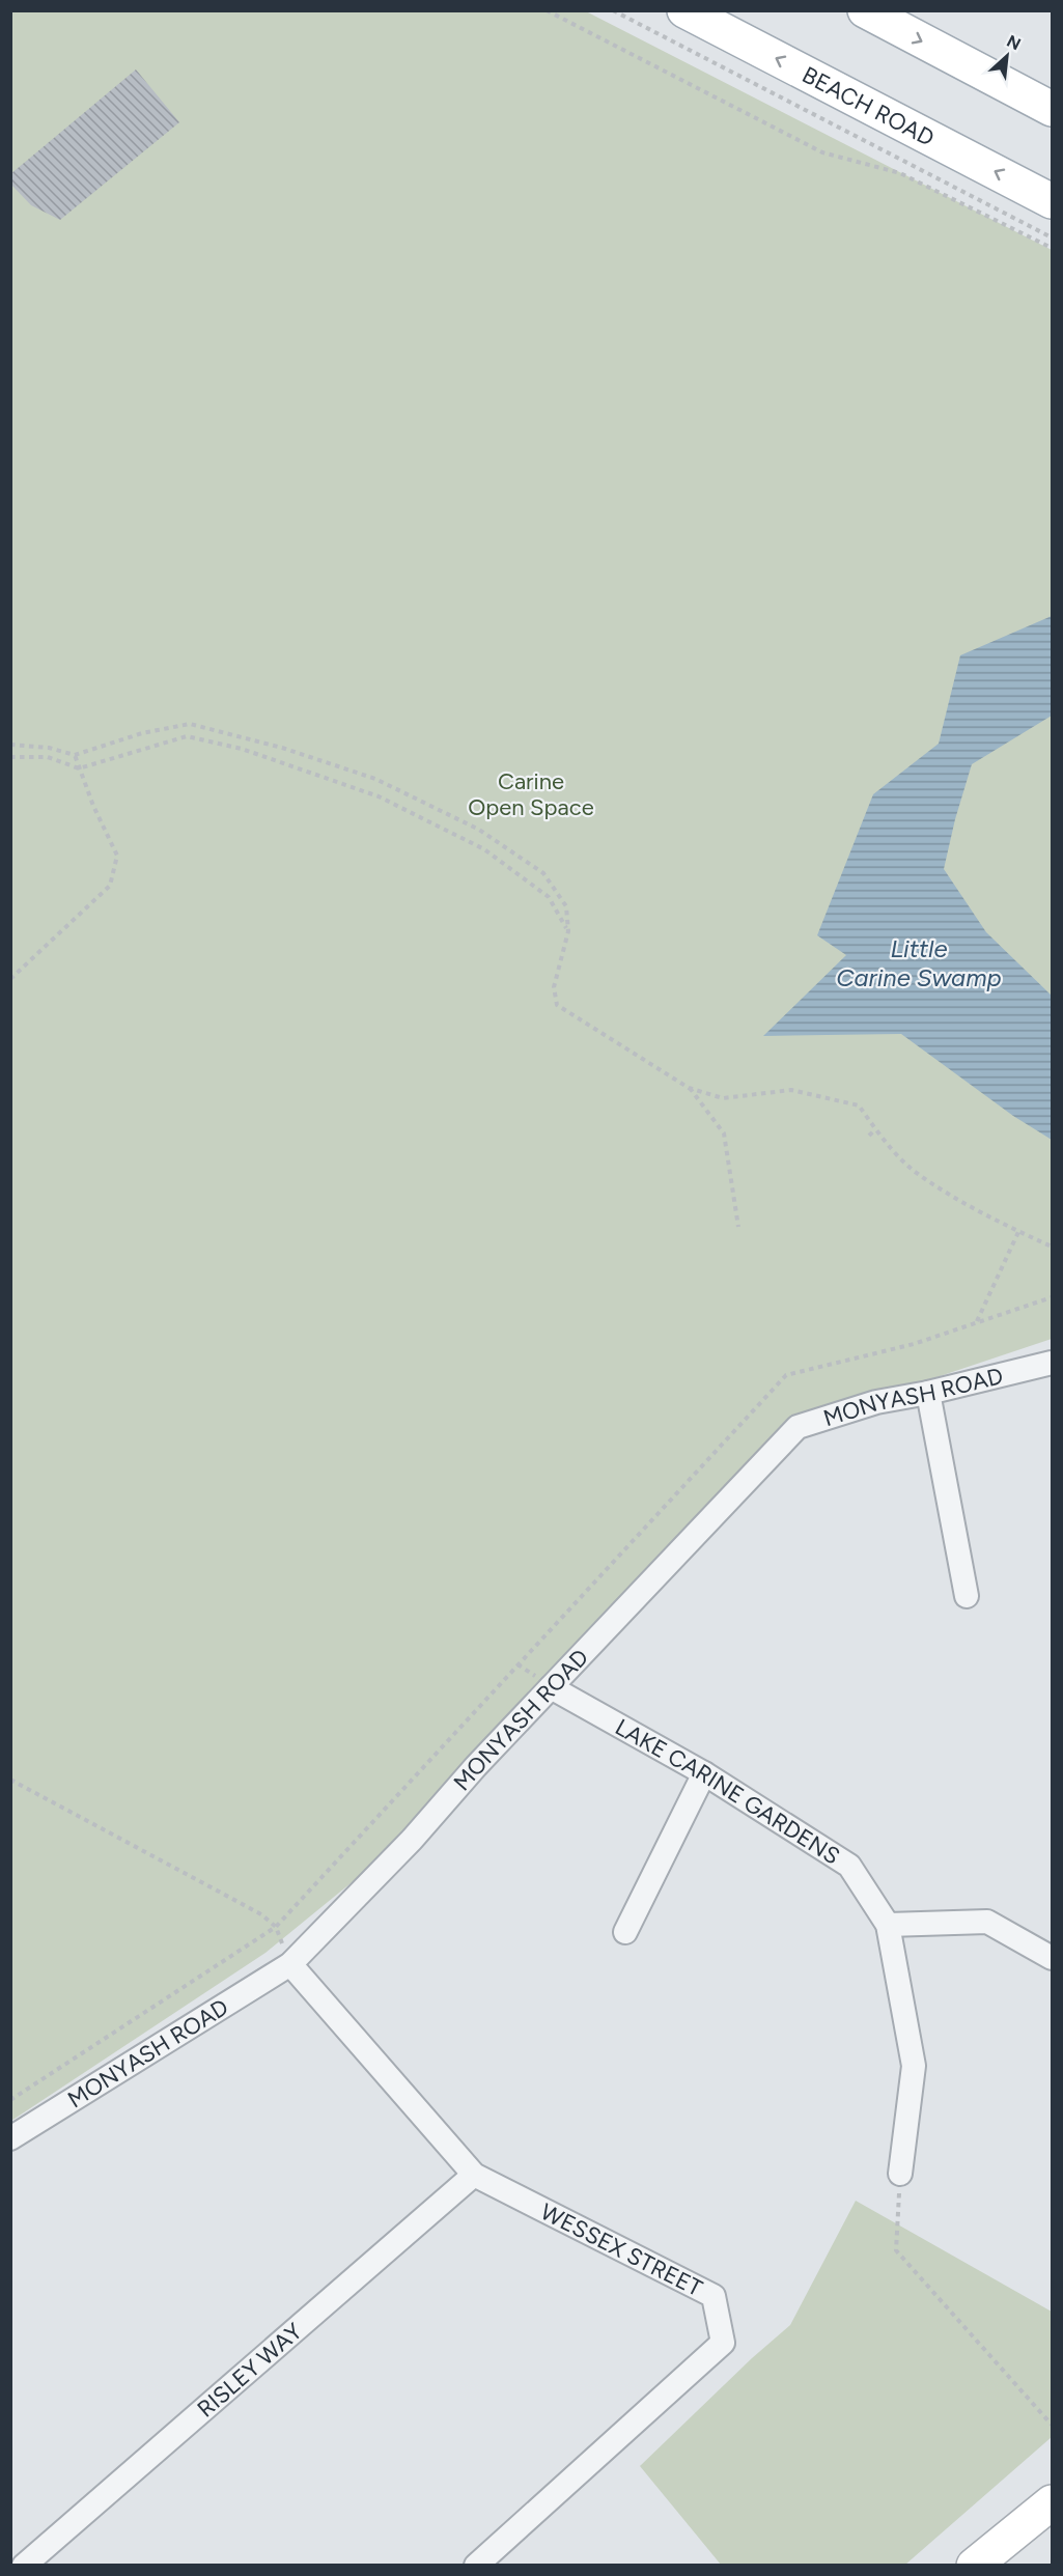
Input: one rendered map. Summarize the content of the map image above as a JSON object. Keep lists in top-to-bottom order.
{
  "streets": {
    "main road": ["BEACH ROAD"],
    "street": [
      "MONYASH ROAD",
      "LAKE CARINE GARDENS",
      "WESSEX STREET",
      "RISLEY WAY"
    ]
  },
  "crossings": [
    ["MONYASH ROAD", "LAKE CARINE GARDENS"],
    ["MONYASH ROAD", "WESSEX STREET"],
    ["WESSEX STREET", "RISLEY WAY"]
  ],
  "water": ["Little Carine Swamp"],
  "parks": ["Carine Open Space"],
  "north": "top right"
}
